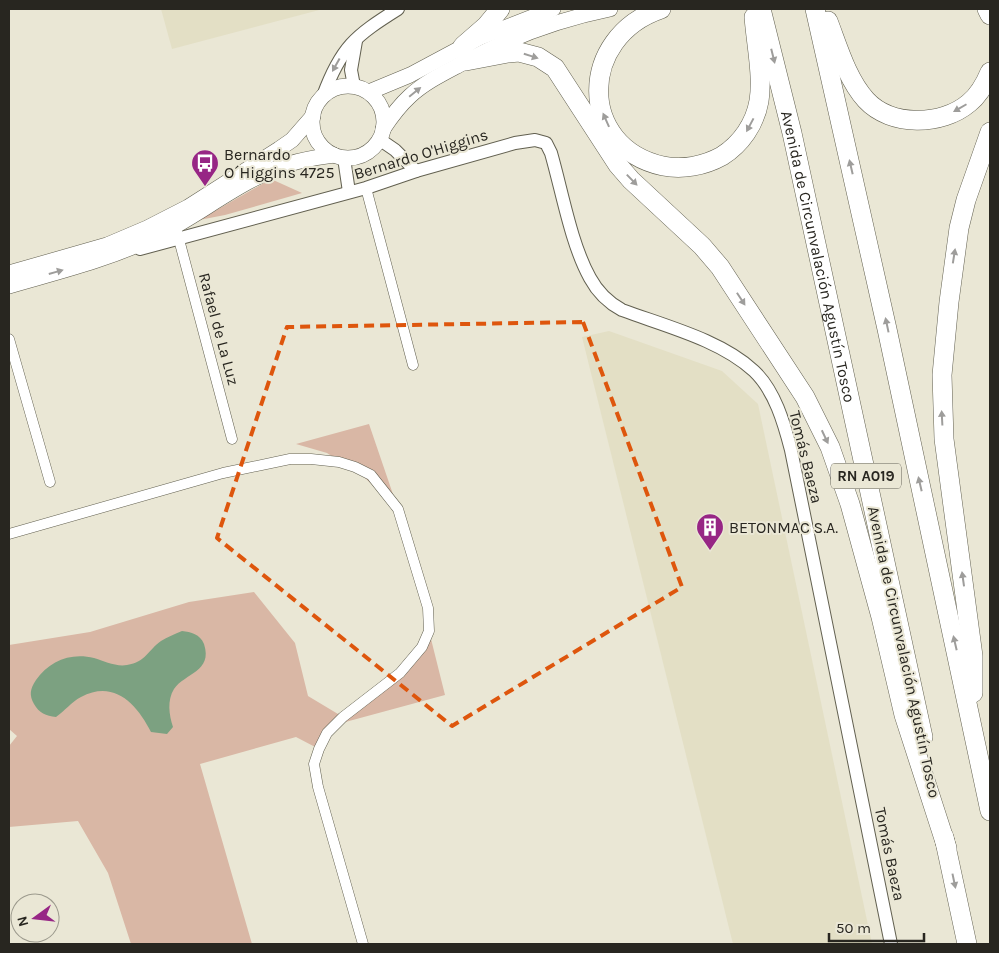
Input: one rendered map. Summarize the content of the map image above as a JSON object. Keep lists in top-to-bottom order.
{
  "streets": {
    "highway": ["Avenida de Circunvalación Agustín Tosco", "RN A019"],
    "street": ["Bernardo O'Higgins", "Rafael de La Luz", "Tomás Baeza"]
  },
  "crossings": [
    ["Bernardo O'Higgins", "Rafael de La Luz"],
    ["Bernardo O'Higgins", "Tomás Baeza"]
  ],
  "places": {
    "bus stop": ["Bernardo O´Higgins 4725"],
    "building": ["BETONMAC S.A."]
  },
  "scale_bar": "50 m",
  "north": "left"
}
